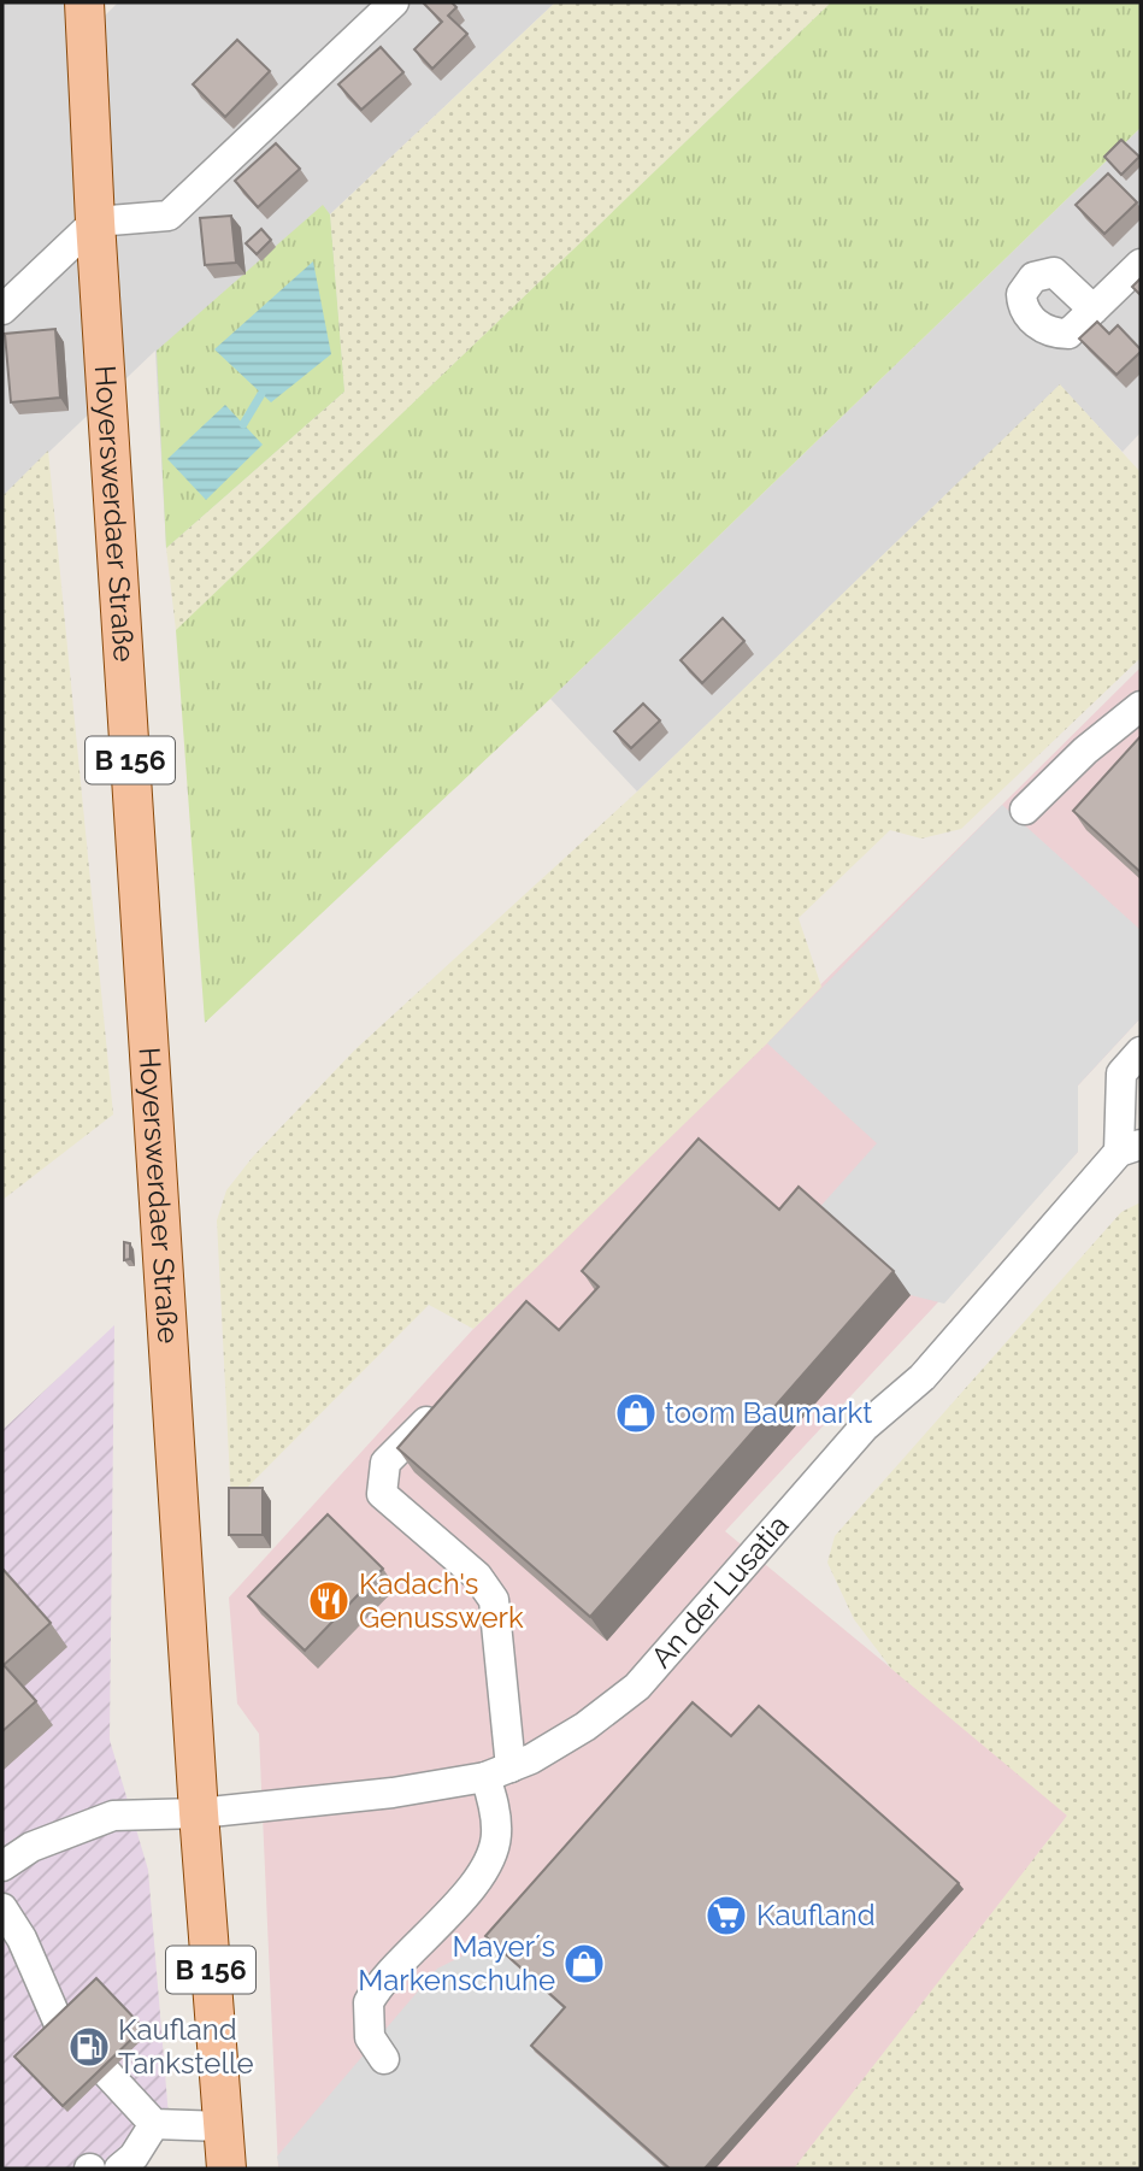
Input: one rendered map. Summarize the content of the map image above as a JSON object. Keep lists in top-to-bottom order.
{
  "streets": {
    "main road": ["Hoyerswerdaer Straße", "B 156"],
    "street": ["An der Lusatia"]
  },
  "crossings": [
    ["Hoyerswerdaer Straße", "An der Lusatia"]
  ],
  "places": {
    "shop": ["toom Baumarkt", "Mayer´s Markenschuhe"],
    "restaurant": ["Kadach's Genusswerk"],
    "supermarket": ["Kaufland"],
    "fuel station": ["Kaufland Tankstelle"]
  }
}
